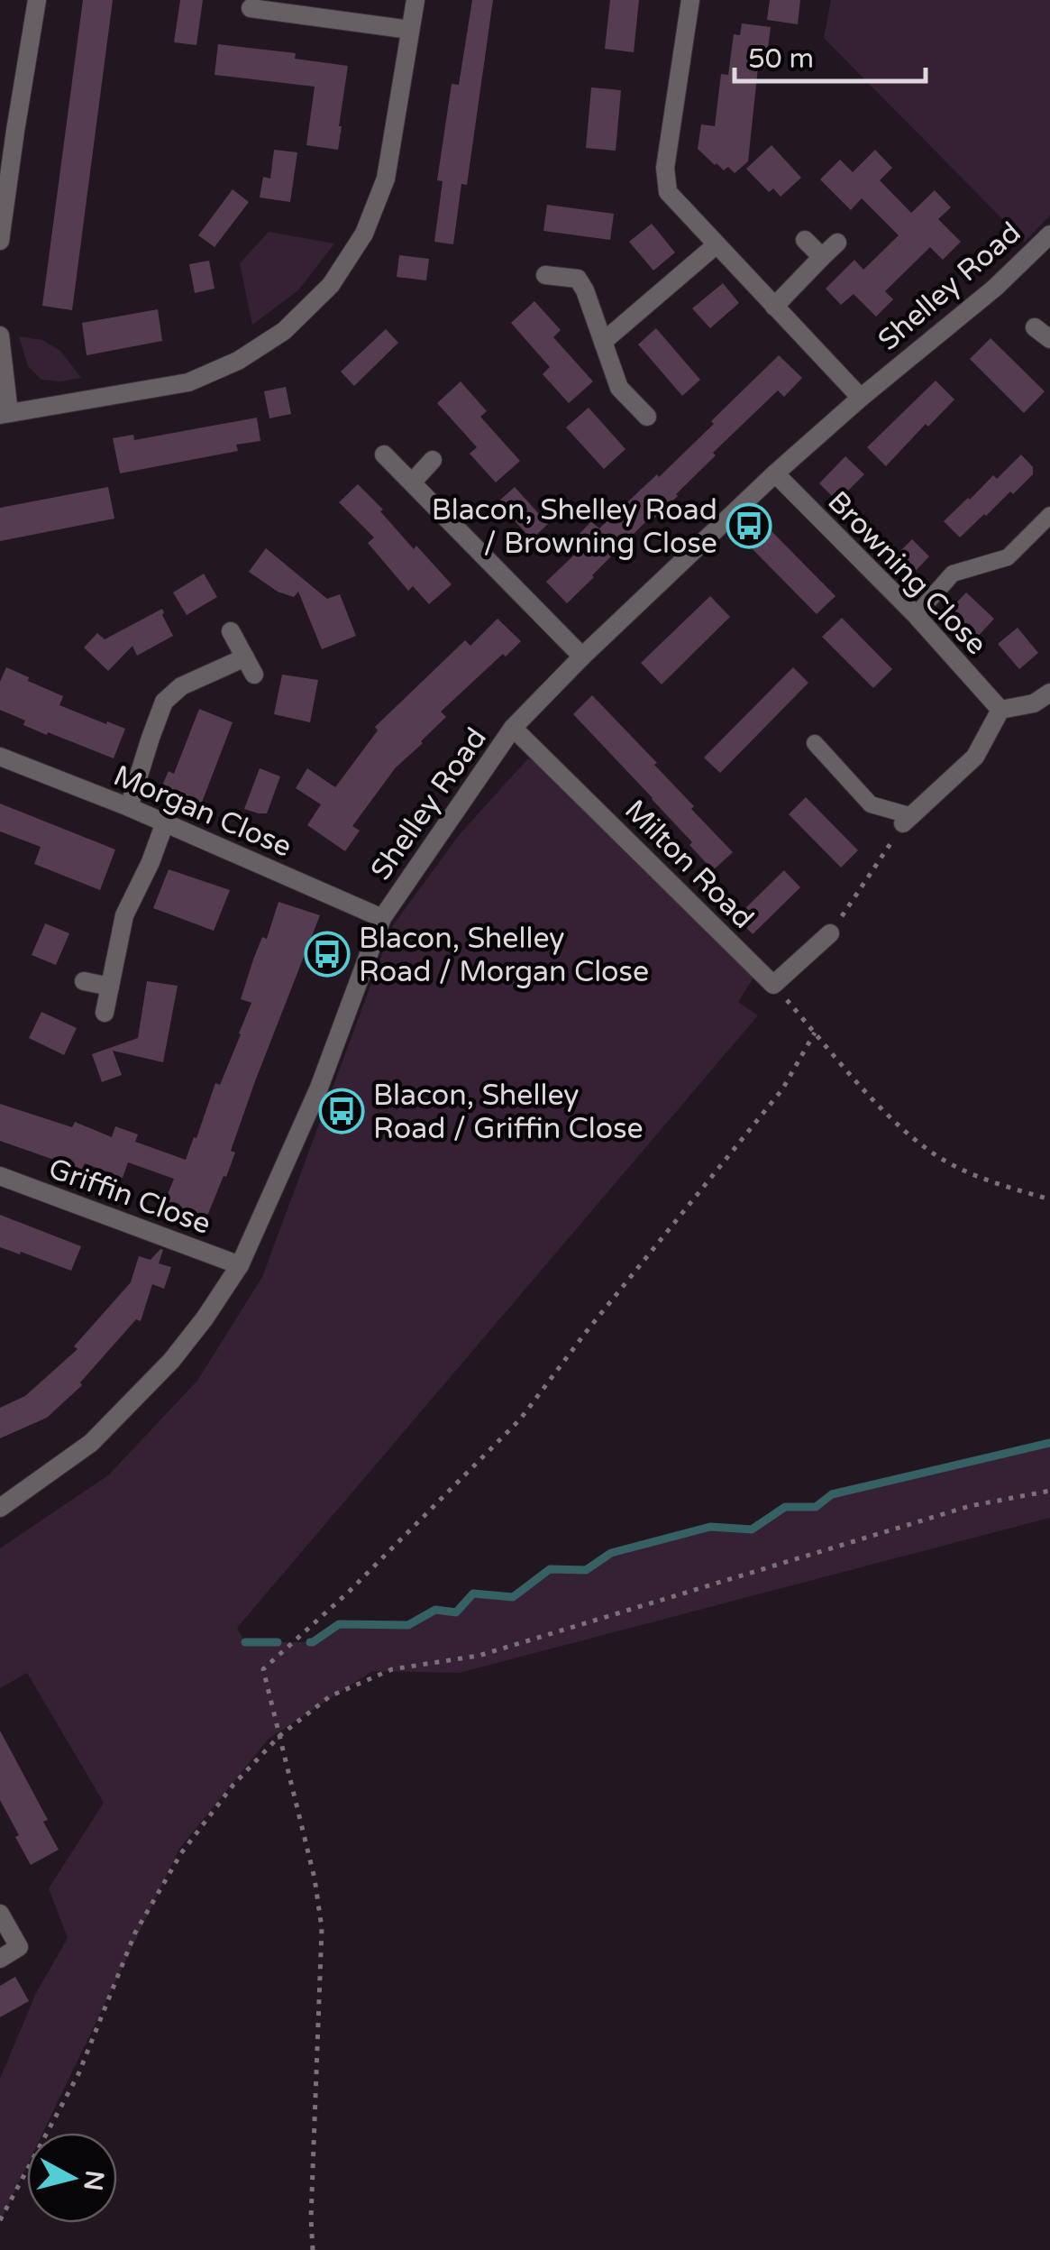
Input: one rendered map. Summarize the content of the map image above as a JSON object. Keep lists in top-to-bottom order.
{
  "streets": {
    "street": [
      "Shelley Road",
      "Browning Close",
      "Morgan Close",
      "Milton Road",
      "Griffin Close"
    ]
  },
  "crossings": [
    ["Shelley Road", "Browning Close"],
    ["Shelley Road", "Morgan Close"],
    ["Shelley Road", "Milton Road"],
    ["Shelley Road", "Griffin Close"]
  ],
  "places": {
    "bus stop": ["Blacon, Shelley Road / Browning Close", "Blacon, Shelley Road / Morgan Close", "Blacon, Shelley Road / Griffin Close"]
  },
  "scale_bar": "50 m",
  "north": "right"
}
